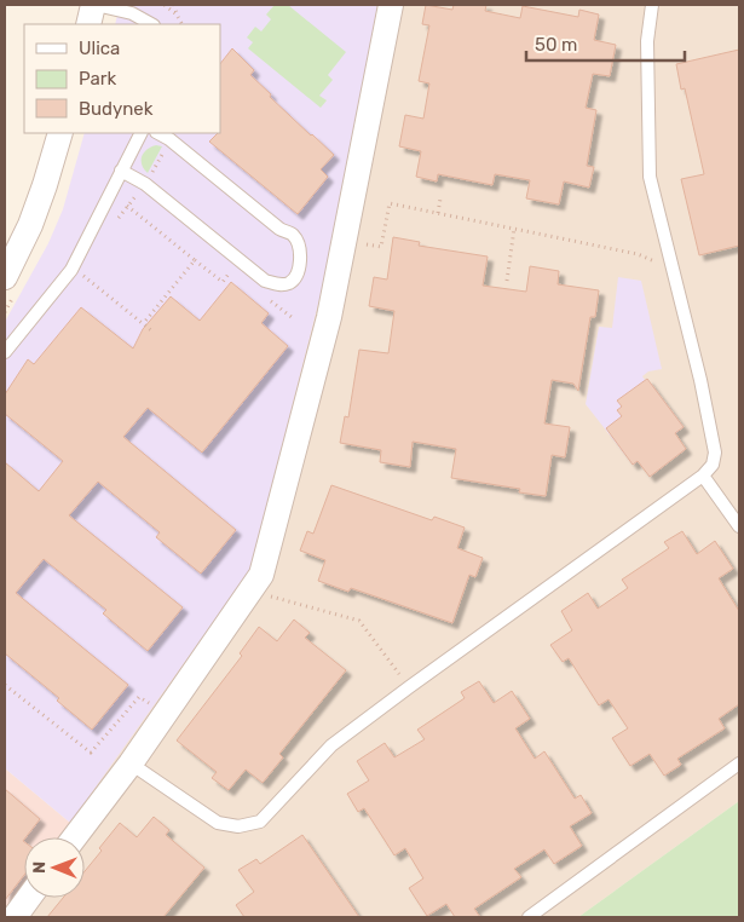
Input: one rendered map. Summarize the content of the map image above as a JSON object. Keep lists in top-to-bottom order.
{
  "legend": ["Ulica", "Park", "Budynek"],
  "scale_bar": "50 m",
  "north": "left"
}
